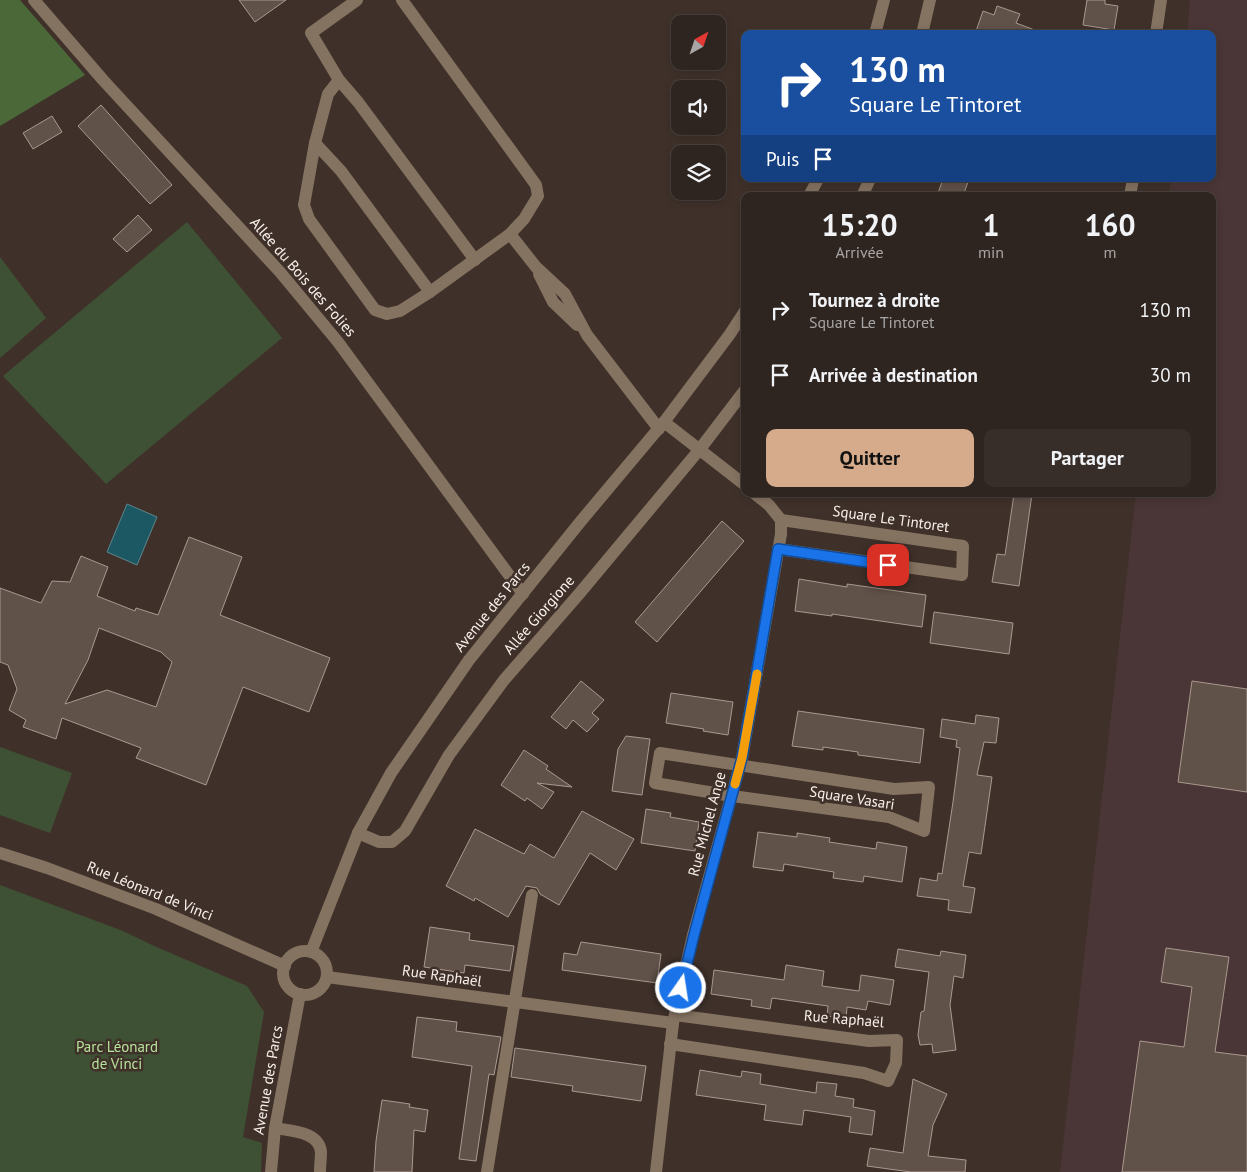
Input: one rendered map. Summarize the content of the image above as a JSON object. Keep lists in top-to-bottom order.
{
  "streets": {
    "street": [
      "Allée du Bois des Folies",
      "Square Le Tintoret",
      "Avenue des Parcs",
      "Allée Giorgione",
      "Square Vasari",
      "Rue Michel Ange",
      "Rue Léonard de Vinci",
      "Rue Raphaël"
    ]
  },
  "crossings": [
    ["Allée du Bois des Folies", "Avenue des Parcs"],
    ["Square Le Tintoret", "Rue Michel Ange"],
    ["Avenue des Parcs", "Allée Giorgione"],
    ["Avenue des Parcs", "Rue Léonard de Vinci"],
    ["Avenue des Parcs", "Rue Raphaël"],
    ["Square Vasari", "Rue Michel Ange"],
    ["Rue Michel Ange", "Rue Raphaël"],
    ["Rue Léonard de Vinci", "Rue Raphaël"]
  ],
  "parks": ["Parc Léonard de Vinci"],
  "north": "top right",
  "page": {
    "turn": ["130 m", "Square Le Tintoret"],
    "then": "Puis",
    "eta": [
      "15:20",
      "Arrivée",
      "1",
      "min",
      "160",
      "m"
    ],
    "list": [
      {
        "name": "Tournez à droite",
        "note": "Square Le Tintoret",
        "value": "130 m"
      },
      {
        "name": "Arrivée à destination",
        "value": "30 m"
      }
    ],
    "buttons": ["Quitter", "Partager"]
  }
}
